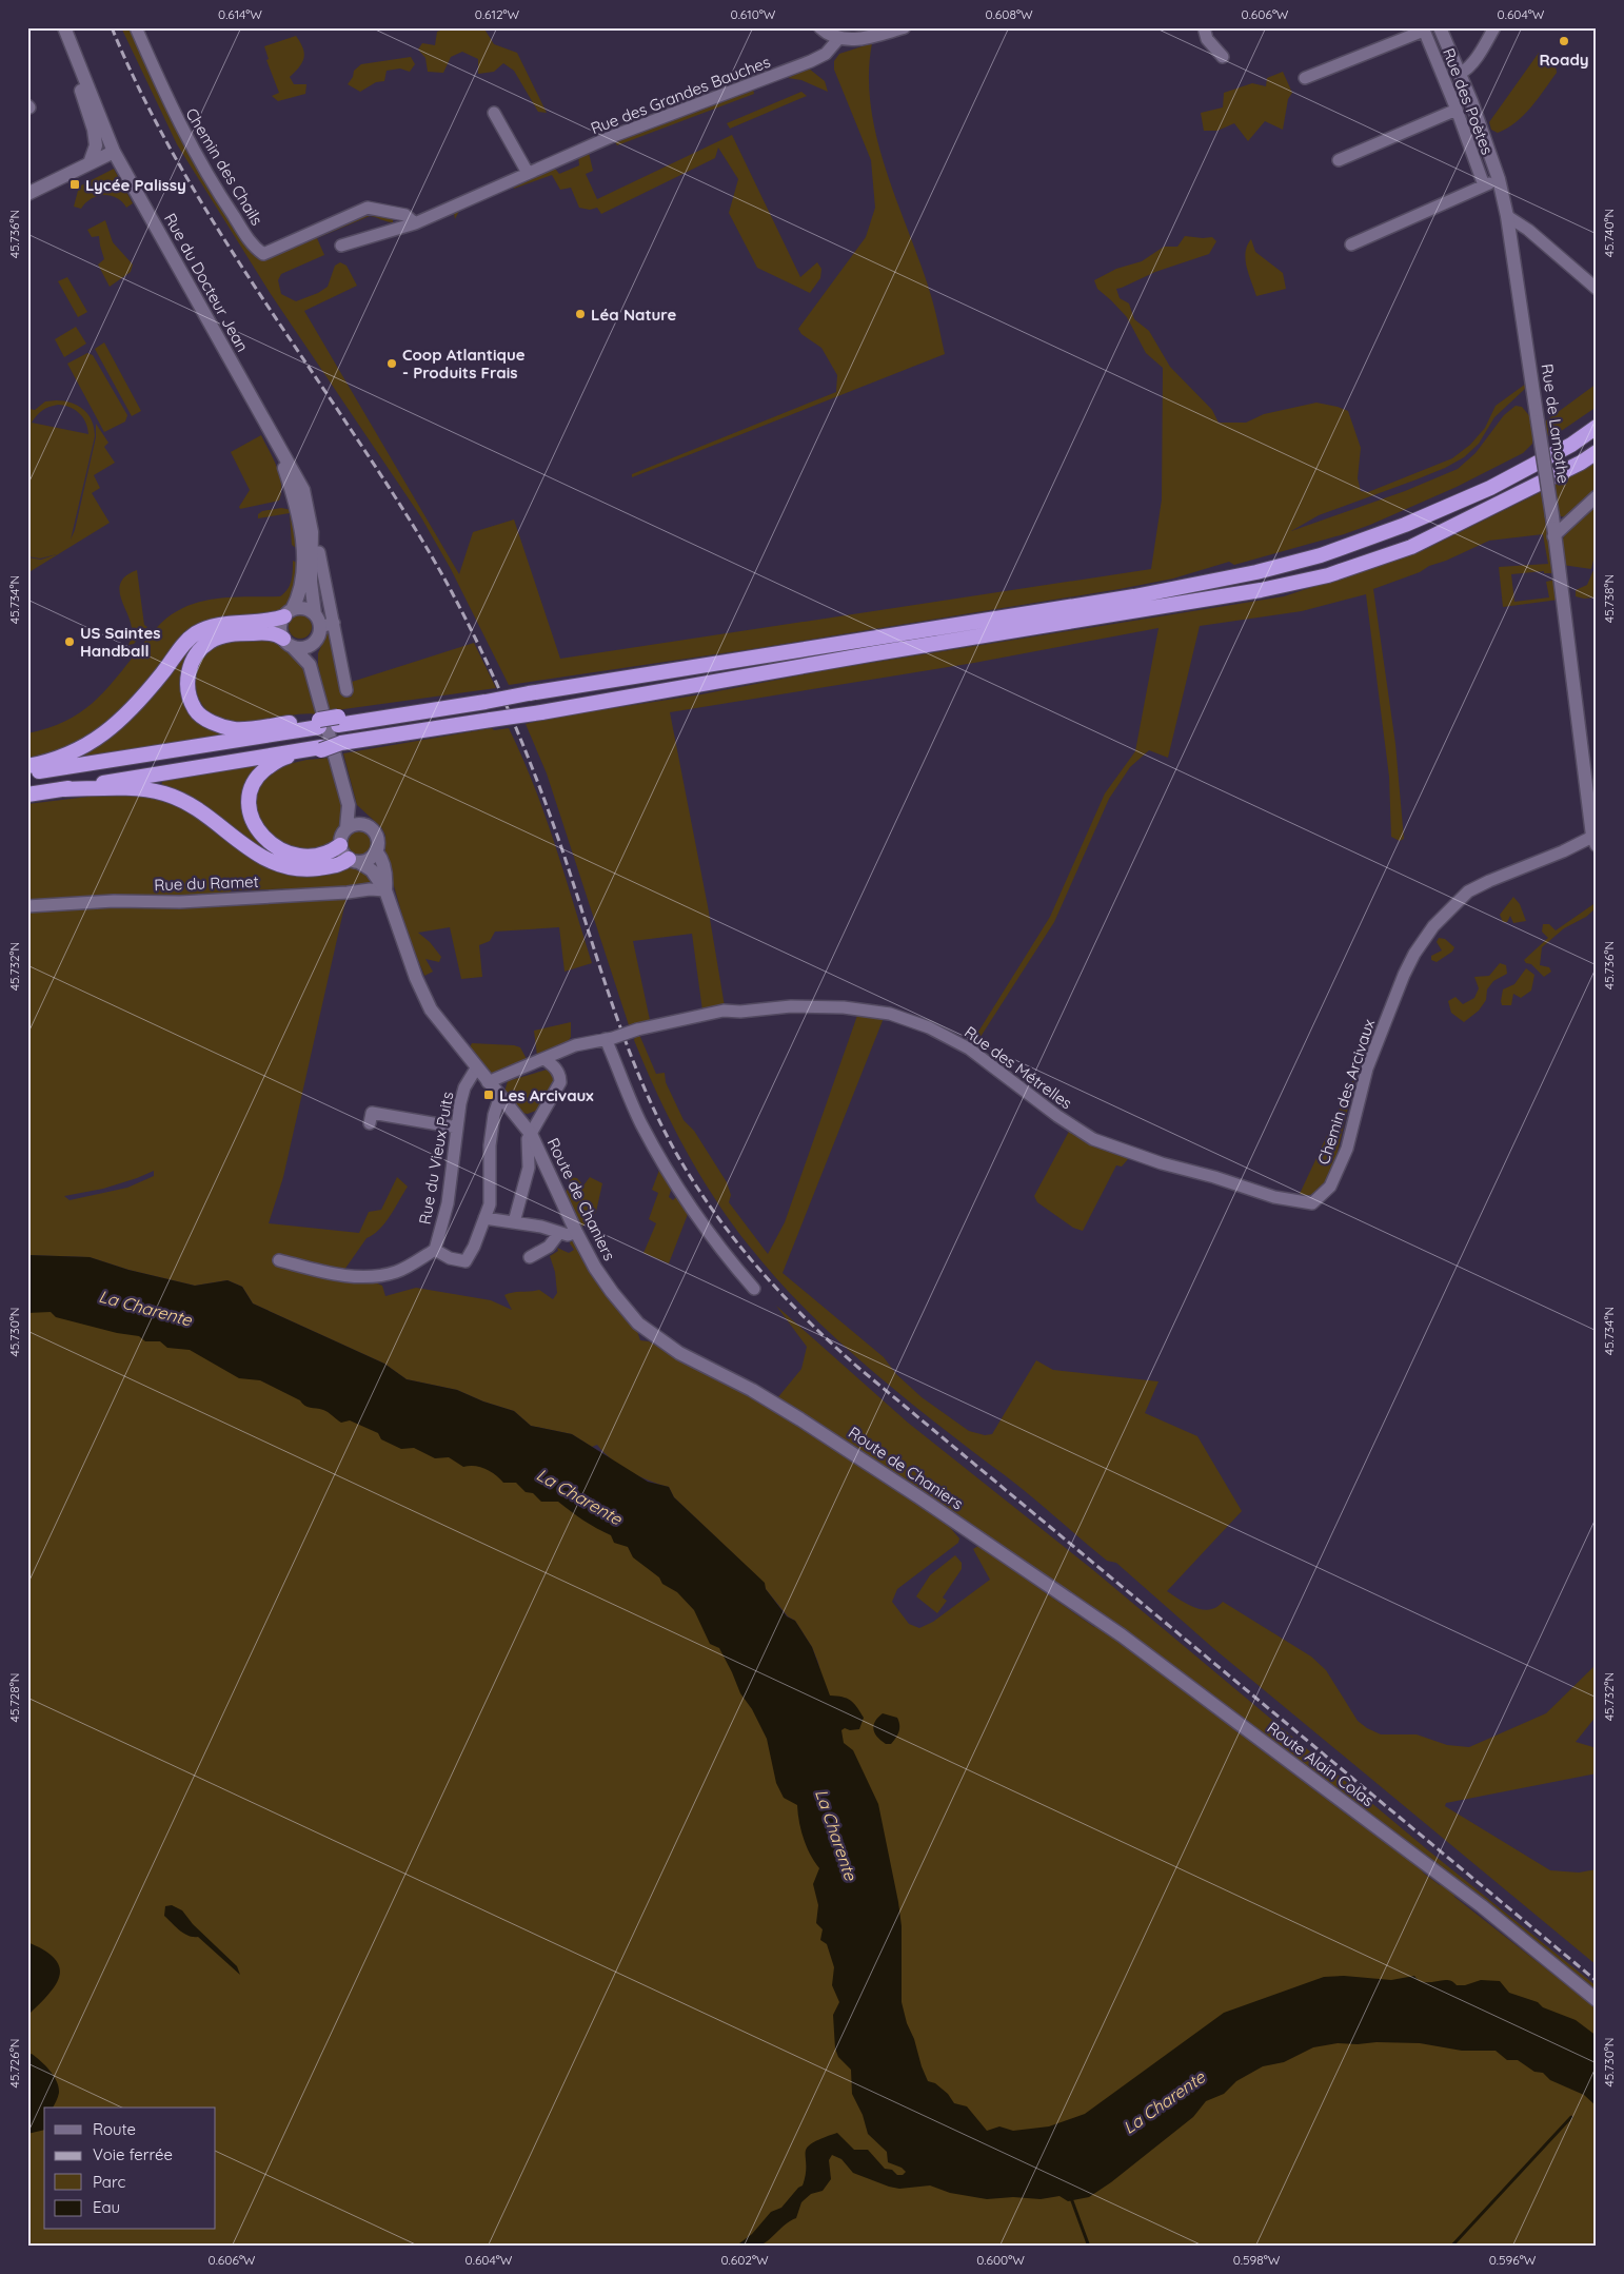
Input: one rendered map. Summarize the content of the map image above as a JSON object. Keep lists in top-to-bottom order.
{
  "streets": {
    "street": [
      "Rue des Grandes Bauches",
      "Rue des Poètes",
      "Chemin des Chails",
      "Rue du Docteur Jean",
      "Rue de Lamothe",
      "Rue du Ramet",
      "Rue des Métrelles",
      "Chemin des Arcivaux",
      "Rue du Vieux Puits",
      "Route de Chaniers",
      "Route Alain Colas"
    ]
  },
  "crossings": [
    ["Rue des Grandes Bauches", "Chemin des Chails"],
    ["Rue de Lamothe", "Chemin des Arcivaux"],
    ["Rue du Ramet", "Route de Chaniers"],
    ["Rue des Métrelles", "Chemin des Arcivaux"],
    ["Rue des Métrelles", "Route de Chaniers"],
    ["Rue du Vieux Puits", "Route de Chaniers"],
    ["Route de Chaniers", "Route Alain Colas"]
  ],
  "water": ["La Charente"],
  "places": {
    "other": [
      "Roady",
      "Léa Nature",
      "Coop Atlantique - Produits Frais",
      "US Saintes Handball"
    ],
    "transit": ["Lycée Palissy", "Les Arcivaux"]
  },
  "legend": [
    "Route",
    "Voie ferrée",
    "Parc",
    "Eau"
  ],
  "coordinates": [
    "0.614°W",
    "0.612°W",
    "0.610°W",
    "0.608°W",
    "0.606°W",
    "0.604°W",
    "45.740°N",
    "45.736°N",
    "45.738°N",
    "45.734°N",
    "45.732°N",
    "45.730°N",
    "45.728°N",
    "45.726°N",
    "0.602°W",
    "0.600°W",
    "0.598°W",
    "0.596°W"
  ]
}
